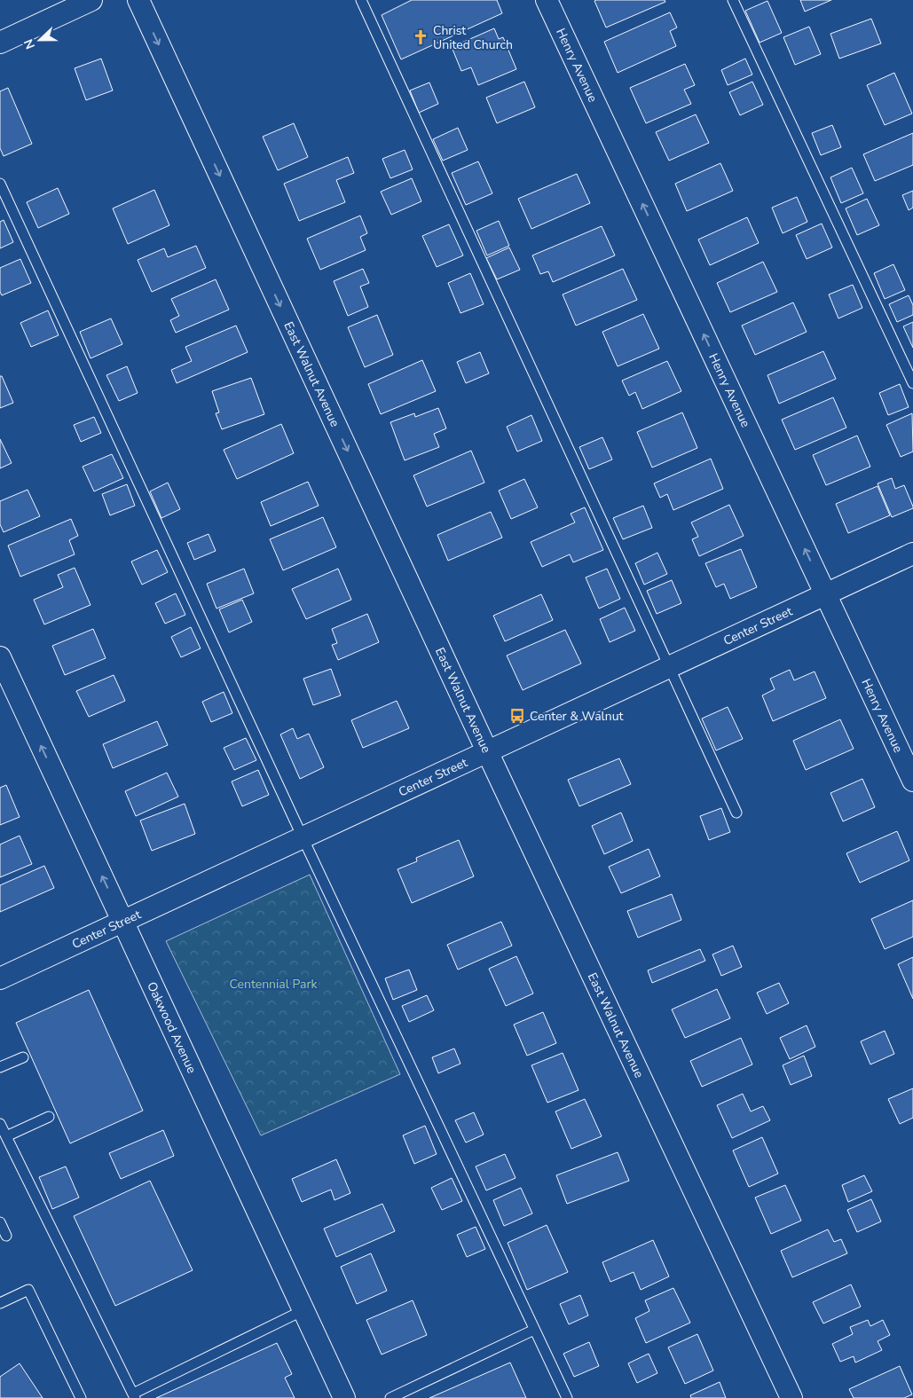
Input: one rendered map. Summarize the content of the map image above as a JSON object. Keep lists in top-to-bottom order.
{
  "streets": {
    "street": [
      "Henry Avenue",
      "East Walnut Avenue",
      "Center Street",
      "Oakwood Avenue"
    ]
  },
  "crossings": [
    ["Henry Avenue", "Center Street"],
    ["East Walnut Avenue", "Center Street"],
    ["Center Street", "Oakwood Avenue"]
  ],
  "one_way": ["Henry Avenue", "East Walnut Avenue", "Oakwood Avenue"],
  "parks": ["Centennial Park"],
  "places": {
    "church": ["Christ United Church"],
    "bus stop": ["Center & Walnut"]
  },
  "north": "left"
}
